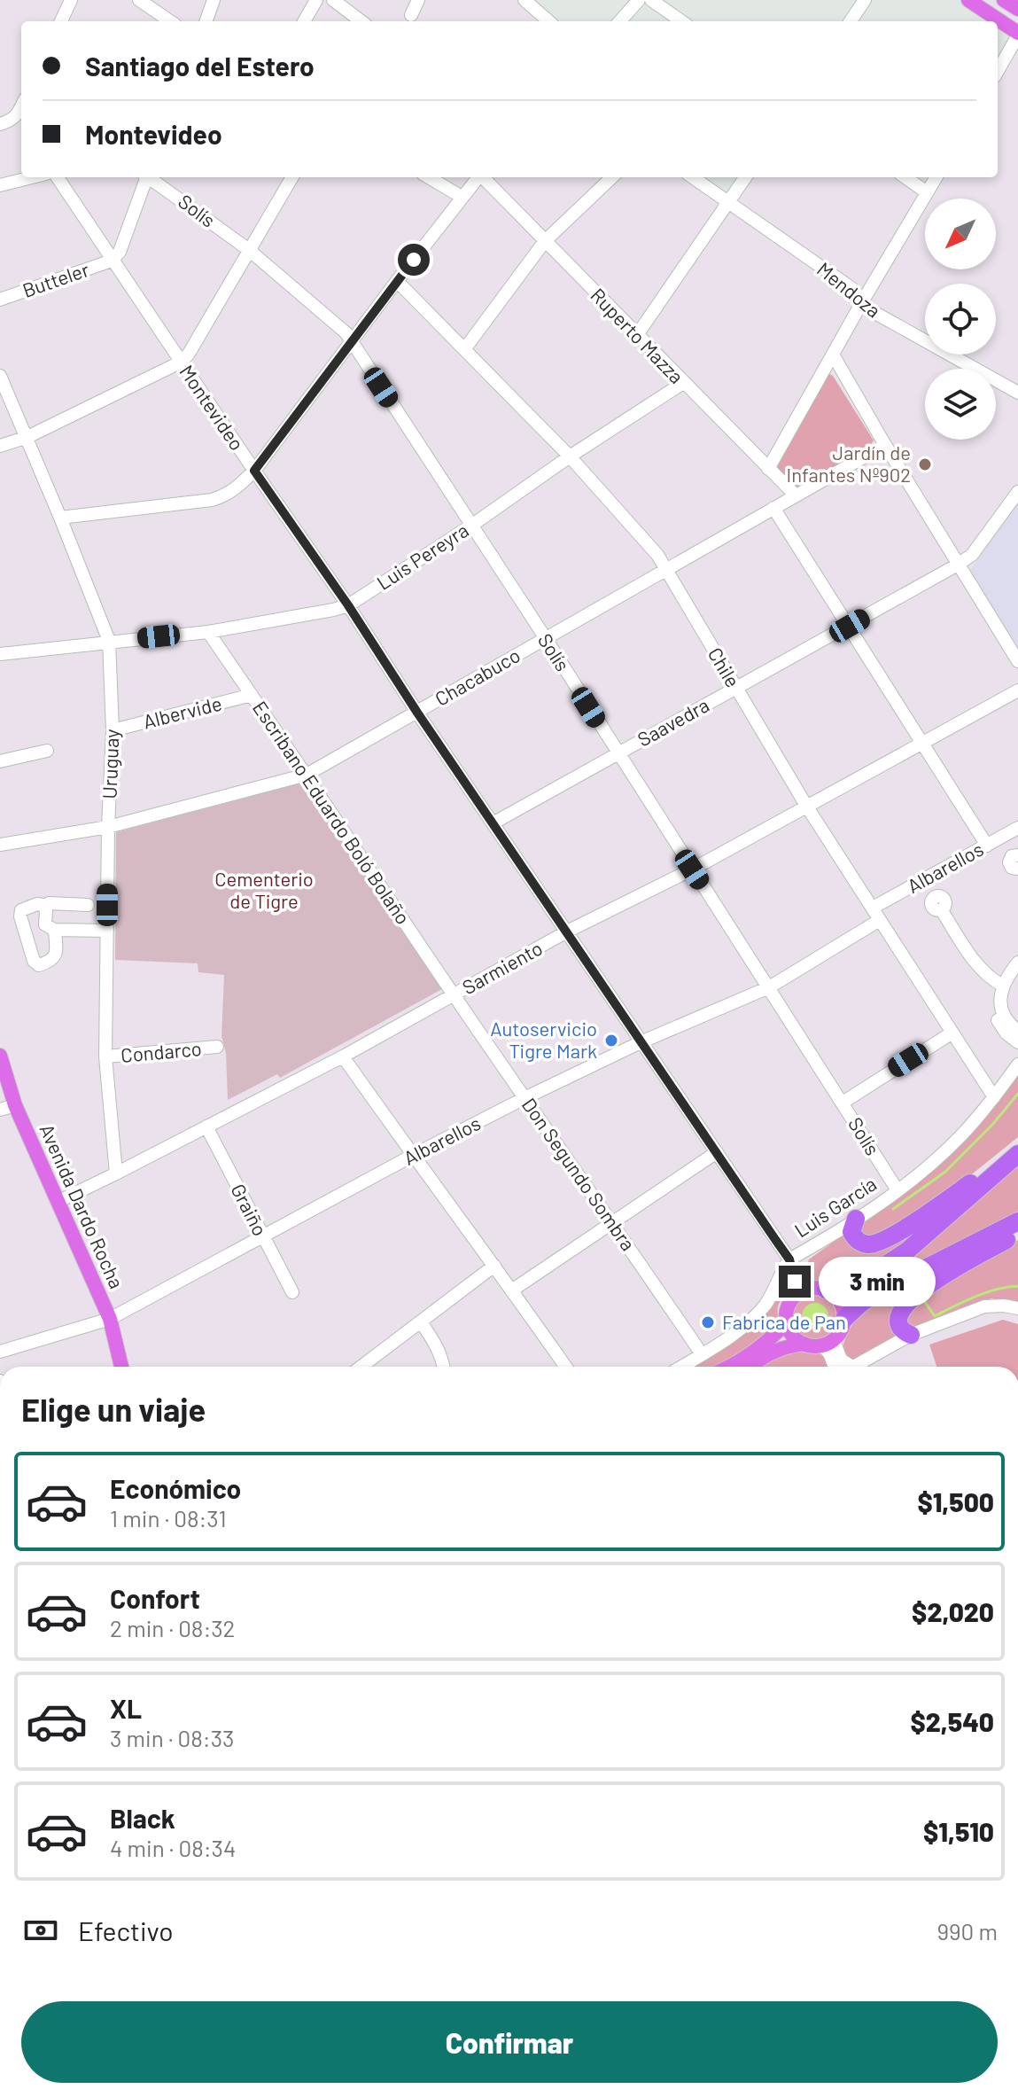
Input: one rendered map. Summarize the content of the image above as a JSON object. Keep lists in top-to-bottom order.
{
  "streets": {
    "main road": ["Avenida Dardo Rocha"],
    "street": [
      "Solís",
      "Butteler",
      "Mendoza",
      "Ruperto Mazza",
      "Montevideo",
      "Luis Pereyra",
      "Chile",
      "Chacabuco",
      "Albervide",
      "Saavedra",
      "Uruguay",
      "Escribano Eduardo Boló Bolaño",
      "Albarellos",
      "Sarmiento",
      "Condarco",
      "Don Segundo Sombra",
      "Luis García",
      "Graiño"
    ]
  },
  "crossings": [
    ["Solís", "Luis Pereyra"],
    ["Solís", "Chacabuco"],
    ["Solís", "Saavedra"],
    ["Solís", "Albarellos"],
    ["Solís", "Sarmiento"],
    ["Solís", "Luis García"],
    ["Butteler", "Montevideo"],
    ["Ruperto Mazza", "Luis Pereyra"],
    ["Ruperto Mazza", "Chacabuco"],
    ["Montevideo", "Luis Pereyra"],
    ["Montevideo", "Chacabuco"],
    ["Montevideo", "Saavedra"],
    ["Montevideo", "Albarellos"],
    ["Montevideo", "Sarmiento"],
    ["Montevideo", "Luis García"],
    ["Luis Pereyra", "Chile"],
    ["Luis Pereyra", "Uruguay"],
    ["Luis Pereyra", "Escribano Eduardo Boló Bolaño"],
    ["Chile", "Chacabuco"],
    ["Chile", "Saavedra"],
    ["Chile", "Albarellos"],
    ["Chile", "Sarmiento"],
    ["Chile", "Luis García"],
    ["Chacabuco", "Uruguay"],
    ["Chacabuco", "Escribano Eduardo Boló Bolaño"],
    ["Albervide", "Uruguay"],
    ["Albervide", "Escribano Eduardo Boló Bolaño"],
    ["Uruguay", "Sarmiento"],
    ["Uruguay", "Condarco"],
    ["Escribano Eduardo Boló Bolaño", "Sarmiento"],
    ["Escribano Eduardo Boló Bolaño", "Don Segundo Sombra"],
    ["Albarellos", "Don Segundo Sombra"],
    ["Albarellos", "Avenida Dardo Rocha"],
    ["Albarellos", "Graiño"],
    ["Sarmiento", "Don Segundo Sombra"],
    ["Sarmiento", "Avenida Dardo Rocha"],
    ["Sarmiento", "Graiño"],
    ["Don Segundo Sombra", "Luis García"]
  ],
  "parks": ["Cementerio de Tigre"],
  "places": ["Jardín de Infantes Nº902", "Autoservicio Tigre Mark", "Fabrica de Pan"],
  "north": "bottom left",
  "page": {
    "banner": ["Santiago del Estero", "Montevideo"],
    "bubble": "3 min",
    "heading": "Elige un viaje",
    "list": [
      {
        "name": "Económico",
        "note": "1 min · 08:31",
        "value": "$1,500"
      },
      {
        "name": "Confort",
        "note": "2 min · 08:32",
        "value": "$2,020"
      },
      {
        "name": "XL",
        "note": "3 min · 08:33",
        "value": "$2,540"
      },
      {
        "name": "Black",
        "note": "4 min · 08:34",
        "value": "$1,510"
      }
    ],
    "pay": ["Efectivo", "990 m"],
    "buttons": "Confirmar"
  }
}
